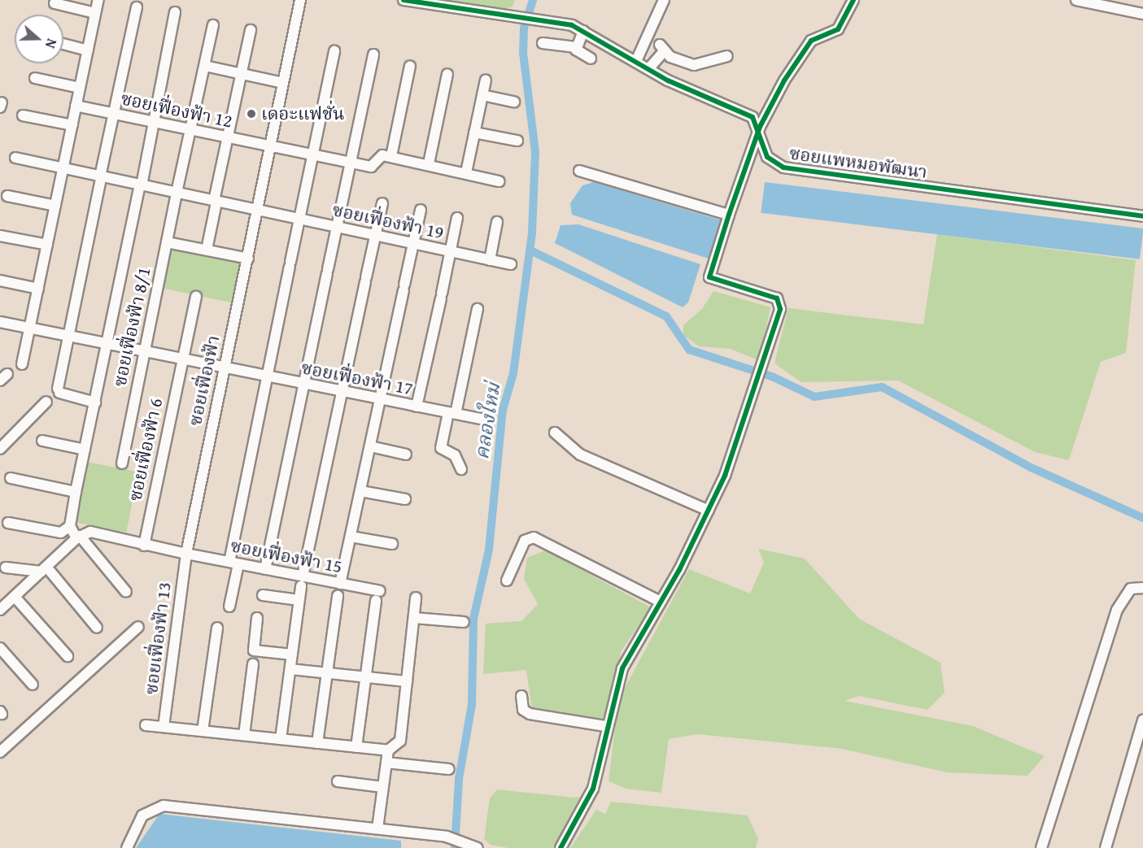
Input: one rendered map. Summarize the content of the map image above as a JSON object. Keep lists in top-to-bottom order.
{
  "streets": {
    "street": [
      "ซอยเฟื่องฟ้า 12",
      "ซอยแพหมอพัฒนา",
      "ซอยเฟื่องฟ้า 19",
      "ซอยเฟื่องฟ้า 8/1",
      "ซอยเฟื่องฟ้า 17",
      "ซอยเฟื่องฟ้า",
      "ซอยเฟื่องฟ้า 6",
      "ซอยเฟื่องฟ้า 15",
      "ซอยเฟื่องฟ้า 13"
    ]
  },
  "crossings": [
    ["ซอยเฟื่องฟ้า 12", "ซอยเฟื่องฟ้า 8/1"],
    ["ซอยเฟื่องฟ้า 12", "ซอยเฟื่องฟ้า"],
    ["ซอยเฟื่องฟ้า 19", "ซอยเฟื่องฟ้า 8/1"],
    ["ซอยเฟื่องฟ้า 19", "ซอยเฟื่องฟ้า"],
    ["ซอยเฟื่องฟ้า 8/1", "ซอยเฟื่องฟ้า 17"],
    ["ซอยเฟื่องฟ้า 17", "ซอยเฟื่องฟ้า"],
    ["ซอยเฟื่องฟ้า 17", "ซอยเฟื่องฟ้า 6"],
    ["ซอยเฟื่องฟ้า", "ซอยเฟื่องฟ้า 15"],
    ["ซอยเฟื่องฟ้า", "ซอยเฟื่องฟ้า 13"],
    ["ซอยเฟื่องฟ้า 15", "ซอยเฟื่องฟ้า 13"]
  ],
  "water": ["คลองใหม่"],
  "places": ["เดอะแฟชั่น"],
  "north": "right"
}
